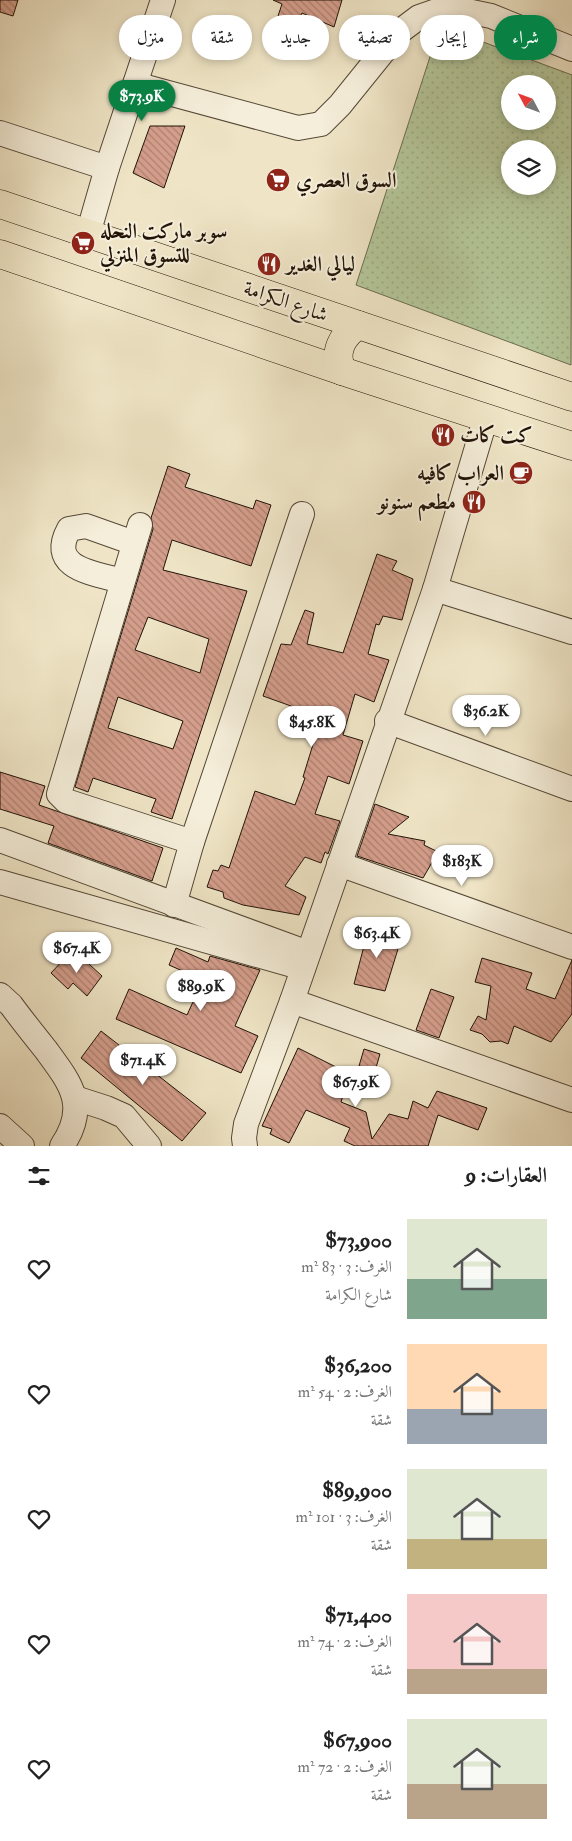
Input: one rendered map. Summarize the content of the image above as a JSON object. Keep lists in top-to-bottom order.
{
  "streets": {
    "main road": ["شارع الكرامة"]
  },
  "places": {
    "supermarket": ["السوق العصري", "سوبر ماركت النحله للتسوق المنزلي"],
    "restaurant": ["ليالي الغدير", "كت كات", "مطعم سنونو"],
    "cafe": ["العراب كافيه"]
  },
  "north": "top left",
  "page": {
    "chip": [
      "شراء",
      "إيجار",
      "تصفية",
      "جديد",
      "شقة",
      "منزل"
    ],
    "price": [
      "$73.9K",
      "$36.2K",
      "$45.8K",
      "$183K",
      "$63.4K",
      "$67.4K",
      "$89.9K",
      "$71.4K",
      "$67.9K"
    ],
    "heading": "العقارات: 9",
    "list": [
      {
        "name": "$73,900",
        "note": "الغرف: 3 · 83 m² · شارع الكرامة"
      },
      {
        "name": "$36,200",
        "note": "الغرف: 2 · 54 m² · شقة"
      },
      {
        "name": "$89,900",
        "note": "الغرف: 3 · 101 m² · شقة"
      },
      {
        "name": "$71,400",
        "note": "الغرف: 2 · 74 m² · شقة"
      },
      {
        "name": "$67,900",
        "note": "الغرف: 2 · 72 m² · شقة"
      }
    ]
  }
}
